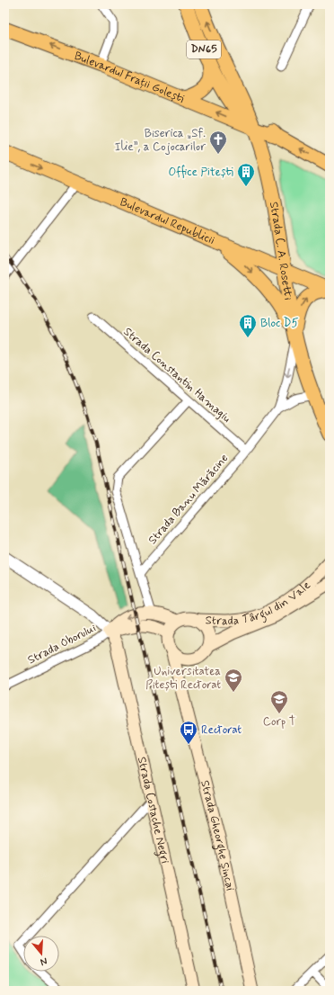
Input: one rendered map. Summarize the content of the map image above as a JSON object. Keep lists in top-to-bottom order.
{
  "streets": {
    "main road": [
      "DN65",
      "Bulevardul Frații Golești",
      "Bulevardul Republicii",
      "Strada C. A. Rosetti",
      "Strada Târgul din Vale",
      "Strada Costache Negri",
      "Strada Gheorghe Șincai"
    ],
    "street": ["Strada Constantin Hamagiu", "Strada Banu Mărăcine", "Strada Oborului"]
  },
  "crossings": [
    ["DN65", "Bulevardul Frații Golești"],
    ["DN65", "Strada C. A. Rosetti"],
    ["Bulevardul Frații Golești", "Strada C. A. Rosetti"],
    ["Bulevardul Republicii", "Strada C. A. Rosetti"],
    ["Strada C. A. Rosetti", "Strada Banu Mărăcine"],
    ["Strada Constantin Hamagiu", "Strada Banu Mărăcine"],
    ["Strada Târgul din Vale", "Strada Gheorghe Șincai"],
    ["Strada Oborului", "Strada Costache Negri"]
  ],
  "one_way": ["Bulevardul Frații Golești"],
  "places": {
    "church": ["Biserica „Sf. Ilie”, a Cojocarilor"],
    "building": ["Office Pitești", "Bloc D5"],
    "school or university": ["Universitatea Pitești Rectorat", "Corp T"],
    "bus stop": ["Rectorat"]
  },
  "north": "bottom"
}
